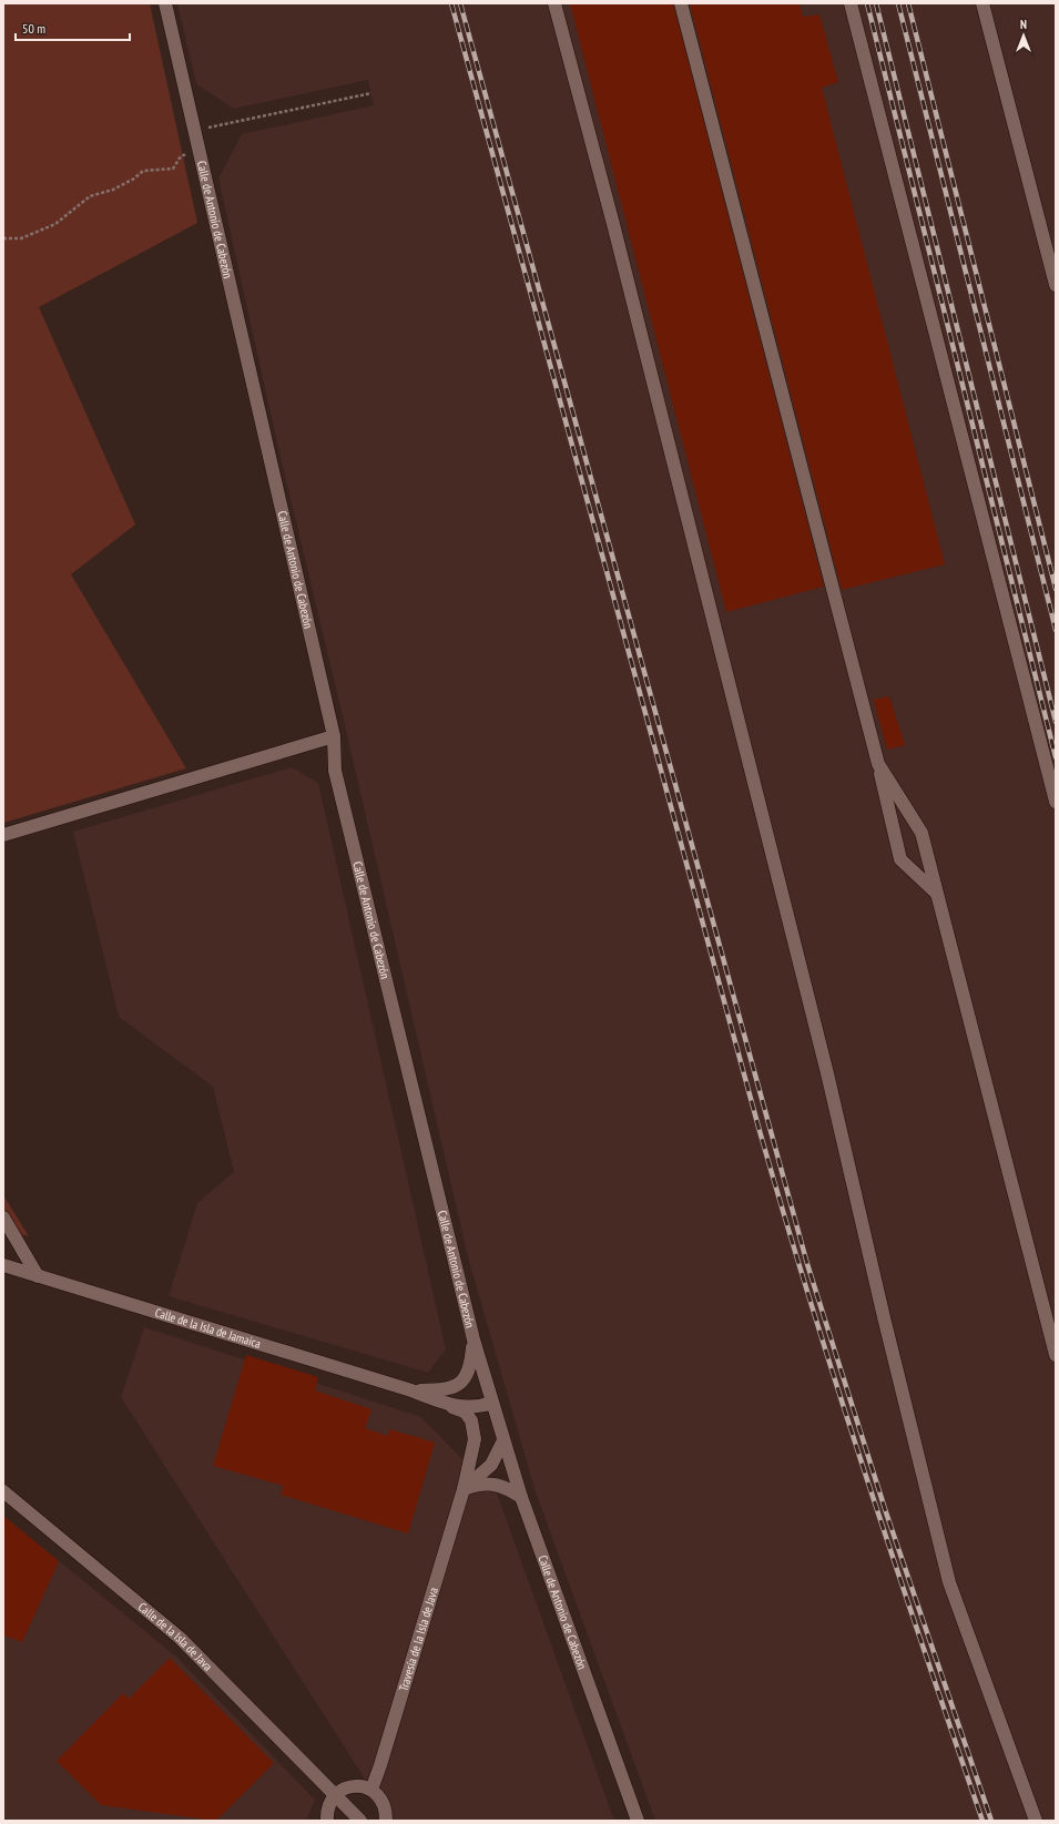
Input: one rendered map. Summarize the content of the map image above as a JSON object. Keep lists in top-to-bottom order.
{
  "streets": {
    "street": [
      "Calle de Antonio de Cabezón",
      "Calle de la Isla de Jamaica",
      "Calle de la Isla de Java",
      "Travesía de la Isla de Java"
    ]
  },
  "crossings": [
    ["Calle de Antonio de Cabezón", "Calle de la Isla de Jamaica"],
    ["Calle de la Isla de Jamaica", "Travesía de la Isla de Java"]
  ],
  "scale_bar": "50 m",
  "north": "top"
}
